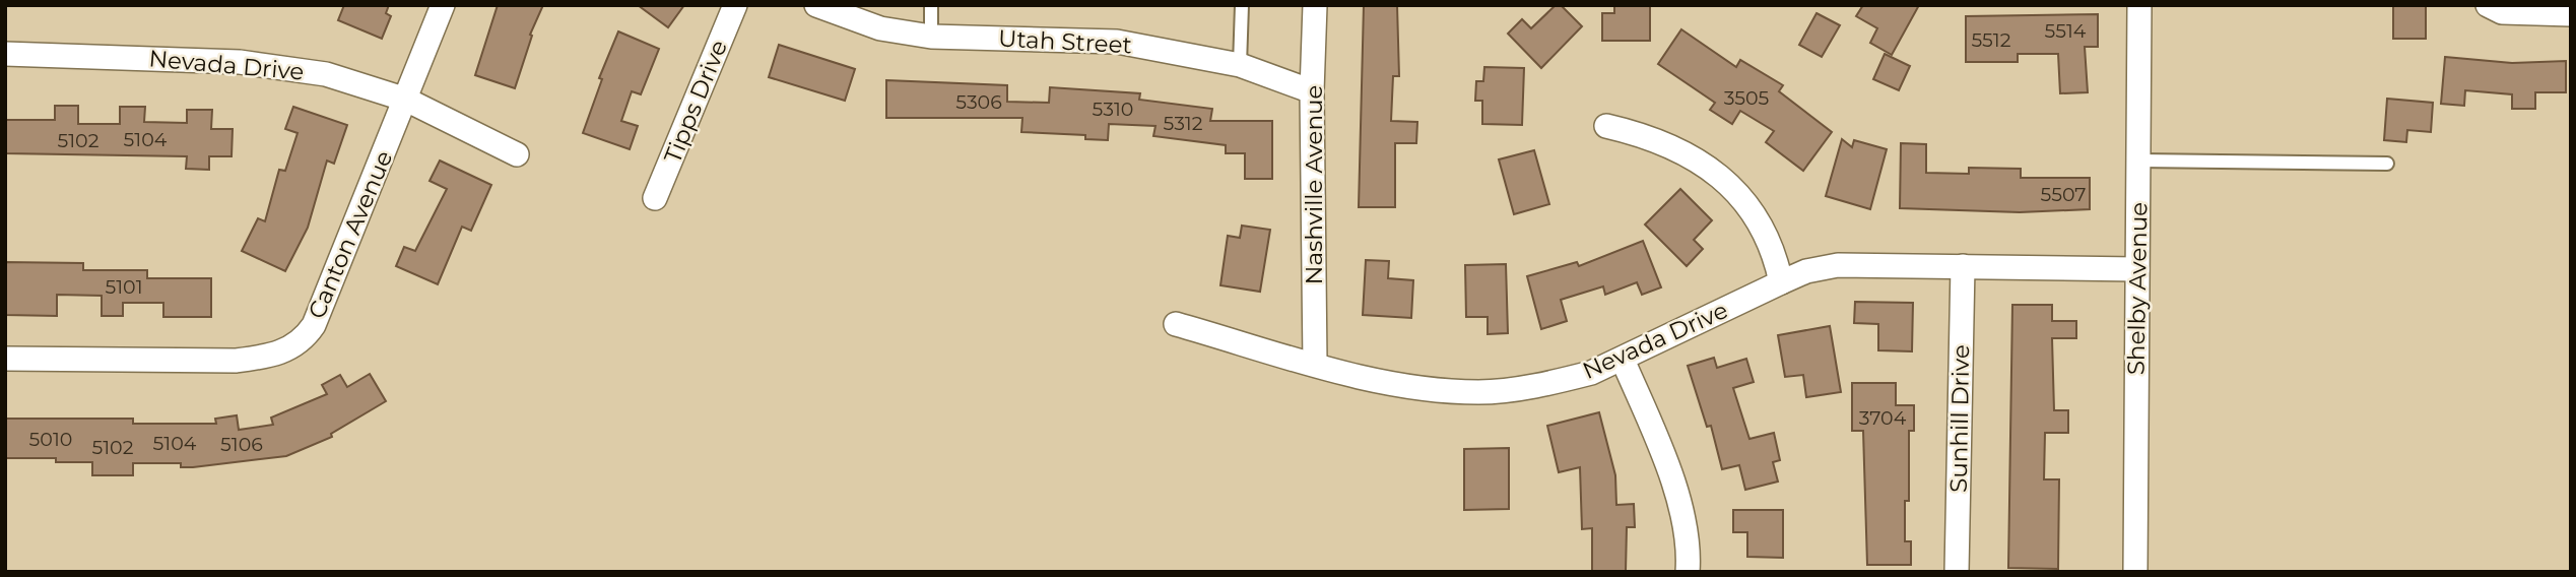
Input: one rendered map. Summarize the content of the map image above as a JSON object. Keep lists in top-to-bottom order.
{
  "streets": {
    "street": [
      "Utah Street",
      "Nevada Drive",
      "Tipps Drive",
      "Nashville Avenue",
      "Canton Avenue",
      "Shelby Avenue",
      "Sunhill Drive"
    ]
  },
  "crossings": [
    ["Utah Street", "Nashville Avenue"],
    ["Nevada Drive", "Nashville Avenue"],
    ["Nevada Drive", "Canton Avenue"],
    ["Nevada Drive", "Shelby Avenue"],
    ["Nevada Drive", "Sunhill Drive"]
  ],
  "house_numbers": [
    "5514",
    "5512",
    "3505",
    "5306",
    "5310",
    "5312",
    "5104",
    "5102",
    "5507",
    "5101",
    "3704",
    "5010",
    "5104",
    "5106",
    "5102"
  ]
}
